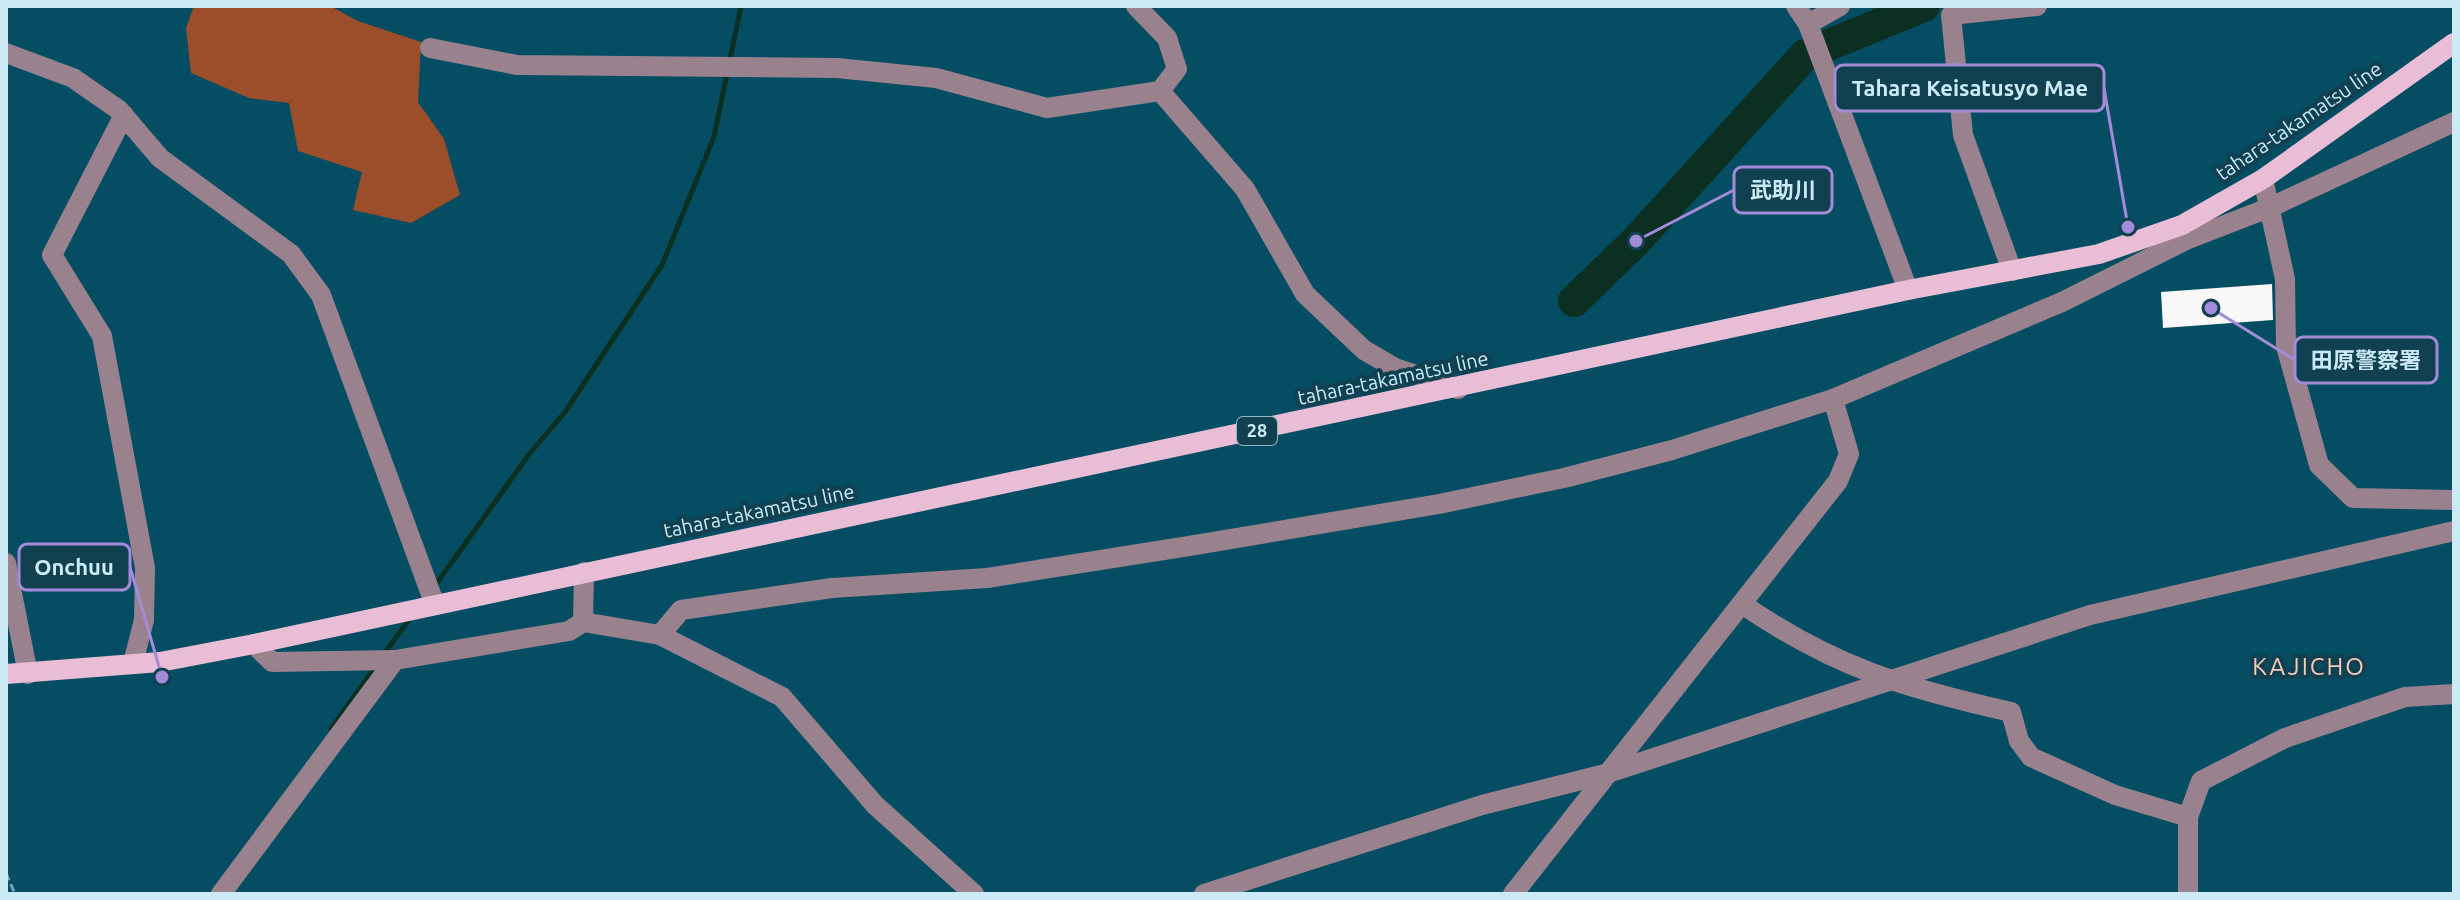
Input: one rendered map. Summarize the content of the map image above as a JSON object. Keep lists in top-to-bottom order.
{
  "streets": {
    "main road": ["tahara-takamatsu line", "28"]
  },
  "districts": ["KAJICHO"],
  "places": [
    "Tahara Keisatusyo Mae",
    "武助川",
    "田原警察署",
    "Onchuu"
  ]
}
